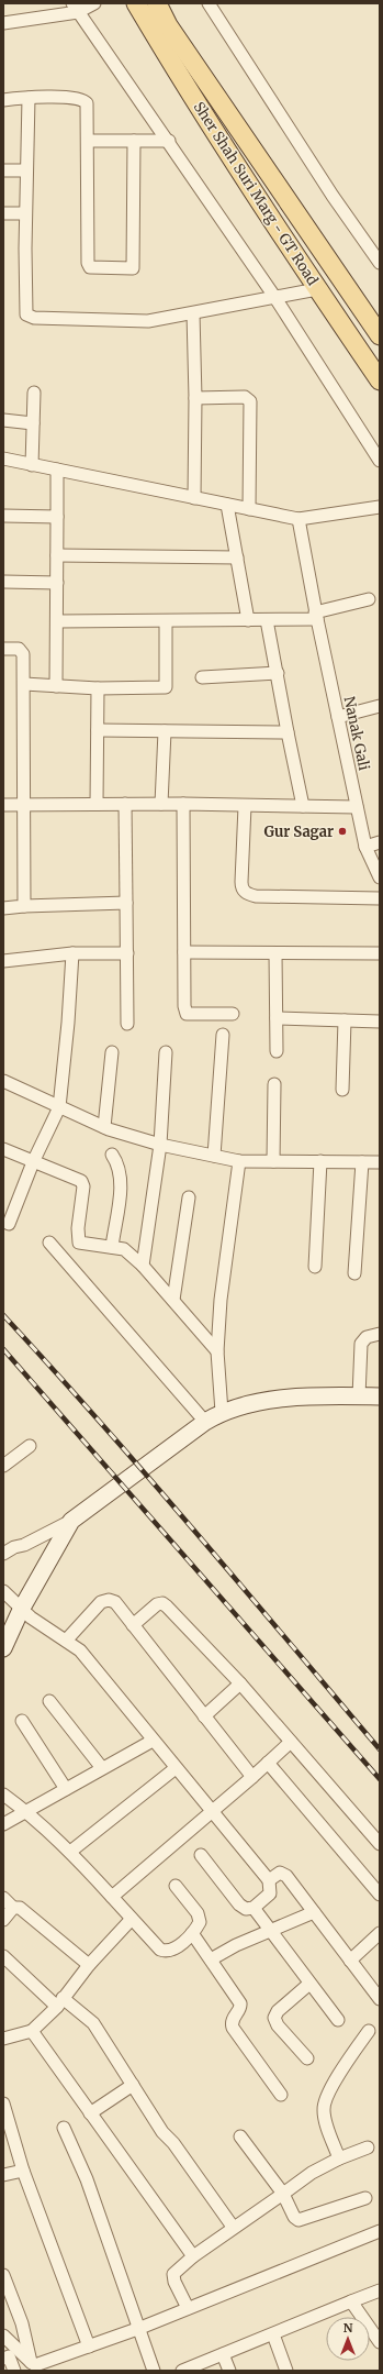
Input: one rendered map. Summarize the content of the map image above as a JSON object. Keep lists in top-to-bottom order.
{
  "streets": {
    "main road": ["Sher Shah Suri Marg - GT Road"],
    "street": ["Nanak Gali"]
  },
  "places": ["Gur Sagar"],
  "north": "top"
}
